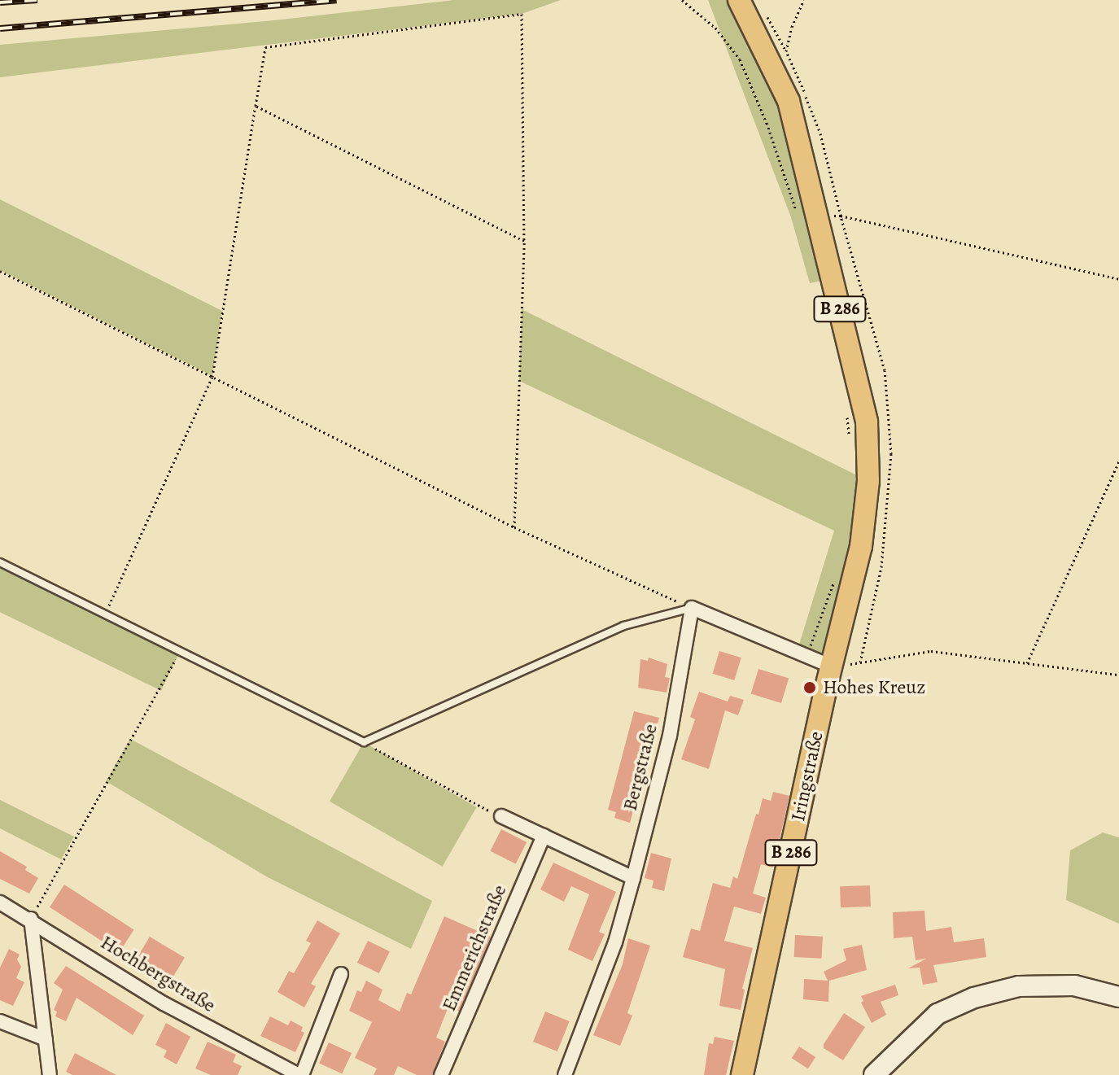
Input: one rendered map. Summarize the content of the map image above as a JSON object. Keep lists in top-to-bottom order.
{
  "streets": {
    "main road": ["B 286", "Iringstraße"],
    "street": ["Bergstraße", "Emmerichstraße", "Hochbergstraße"]
  },
  "crossings": [
    ["B 286", "Iringstraße"]
  ],
  "places": ["Hohes Kreuz"]
}
